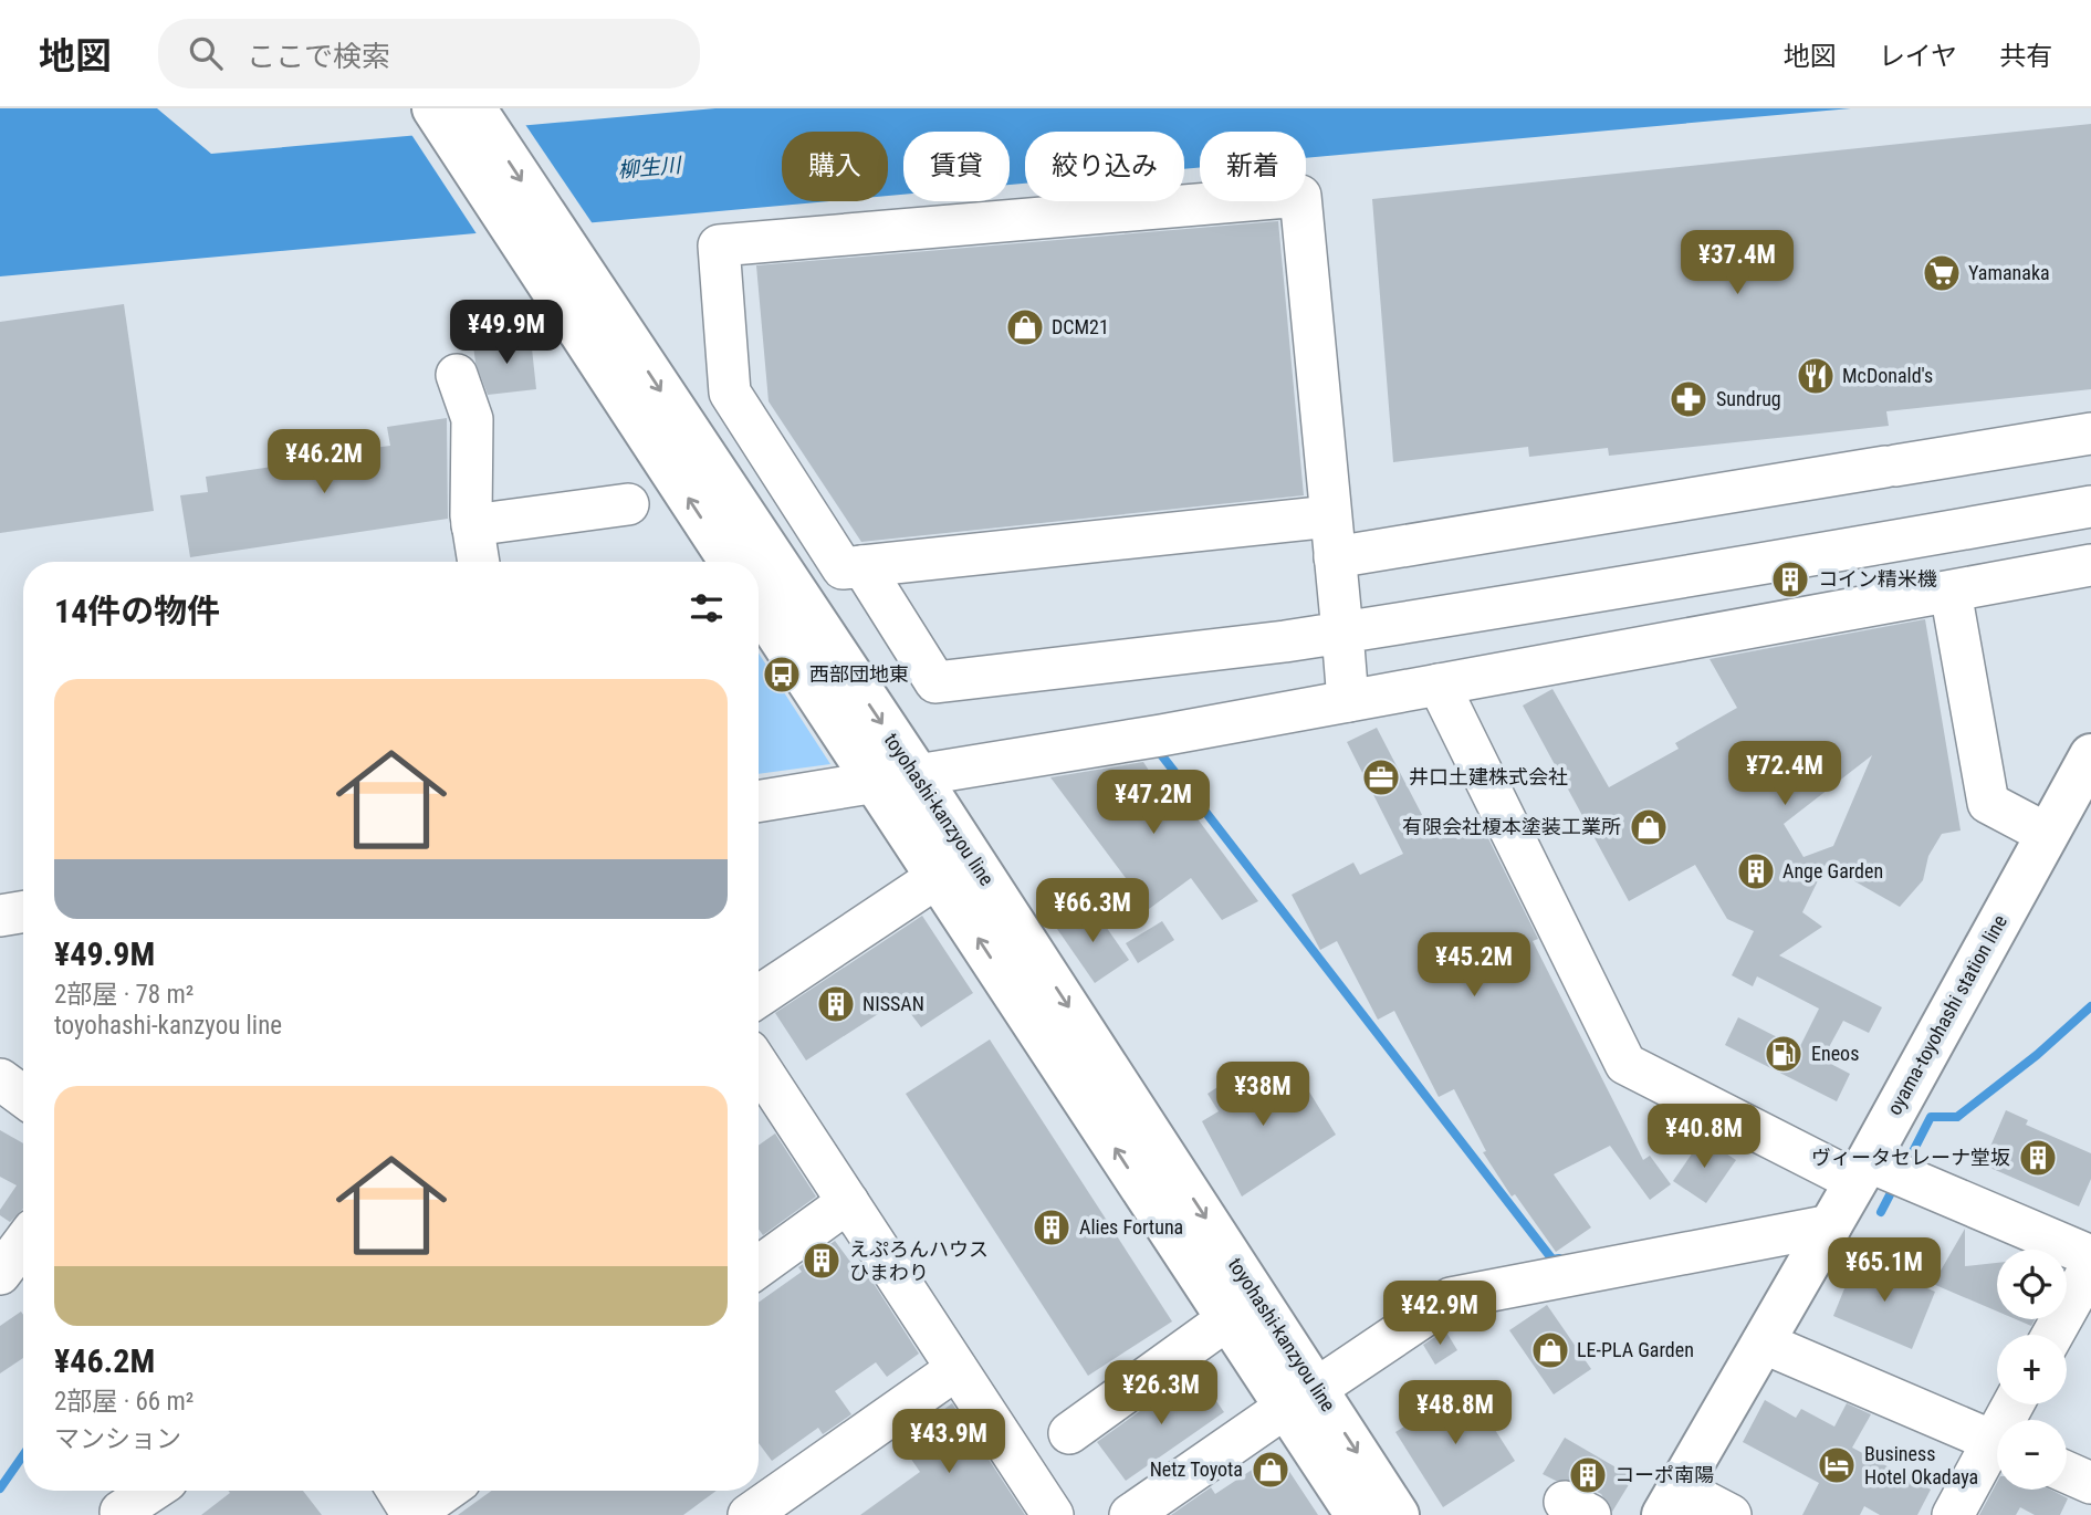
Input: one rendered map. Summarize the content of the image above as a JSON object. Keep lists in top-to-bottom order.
{
  "streets": {
    "main road": ["toyohashi-kanzyou line", "oyama-toyohashi station line"]
  },
  "water": ["柳生川"],
  "places": {
    "supermarket": ["Yamanaka"],
    "shop": [
      "DCM21",
      "有限会社榎本塗装工業所",
      "LE-PLA Garden",
      "Netz Toyota"
    ],
    "restaurant": ["McDonald's"],
    "pharmacy": ["Sundrug"],
    "building": [
      "コイン精米機",
      "Ange Garden",
      "NISSAN",
      "ヴィータセレーナ堂坂",
      "Alies Fortuna",
      "えぷろんハウス ひまわり",
      "コーポ南陽"
    ],
    "bus stop": ["西部団地東"],
    "office": ["井口土建株式会社"],
    "fuel station": ["Eneos"],
    "hotel": ["Business Hotel Okadaya"]
  },
  "page": {
    "header": "地図",
    "search": "ここで検索",
    "nav": ["地図", "レイヤ", "共有"],
    "chip": [
      "購入",
      "賃貸",
      "絞り込み",
      "新着"
    ],
    "price": [
      "¥37.4M",
      "¥49.9M",
      "¥46.2M",
      "¥72.4M",
      "¥47.2M",
      "¥66.3M",
      "¥45.2M",
      "¥38M",
      "¥40.8M",
      "¥65.1M",
      "¥42.9M",
      "¥26.3M",
      "¥48.8M",
      "¥43.9M"
    ],
    "heading": "14件の物件",
    "list": [
      {
        "name": "¥49.9M",
        "note": "2部屋 · 78 m² · toyohashi-kanzyou line"
      },
      {
        "name": "¥46.2M",
        "note": "2部屋 · 66 m² · マンション"
      }
    ],
    "map_buttons": ["+", "−"]
  }
}
